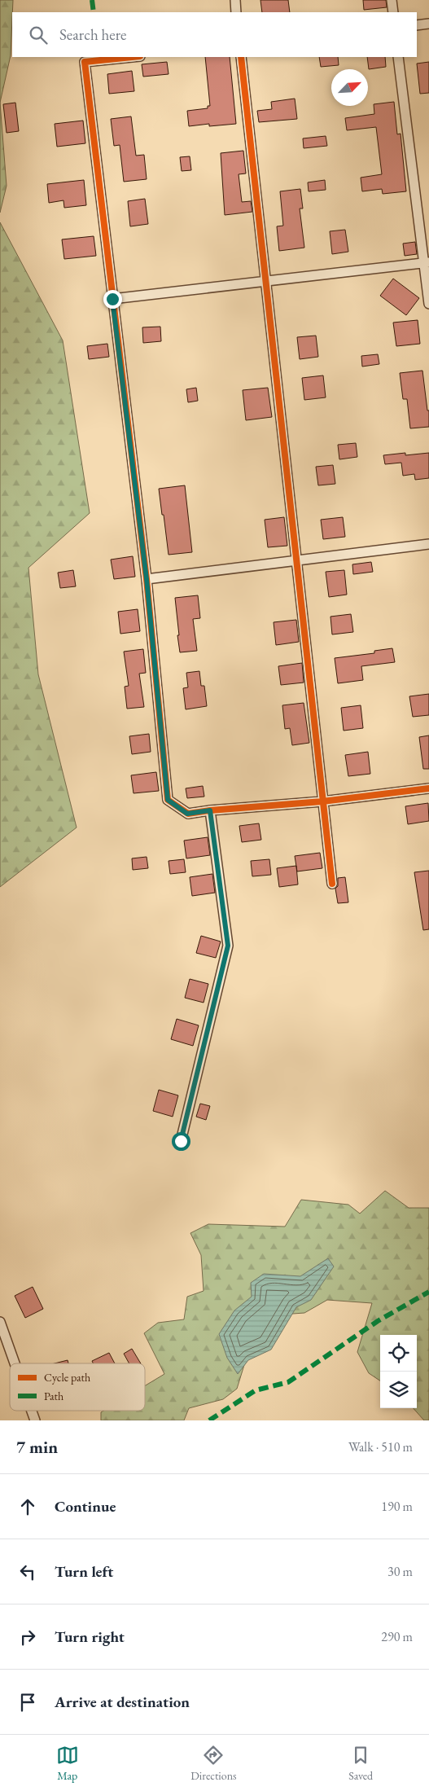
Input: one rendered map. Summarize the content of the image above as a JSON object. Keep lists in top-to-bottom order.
{
  "legend": ["Cycle path", "Path"],
  "north": "top right",
  "page": {
    "search": "Search here",
    "heading": ["7 min", "Walk · 510 m"],
    "list": [
      ["Continue", "190 m"],
      ["Turn left", "30 m"],
      ["Turn right", "290 m"],
      "Arrive at destination"
    ],
    "nav": ["Map", "Directions", "Saved"]
  }
}
